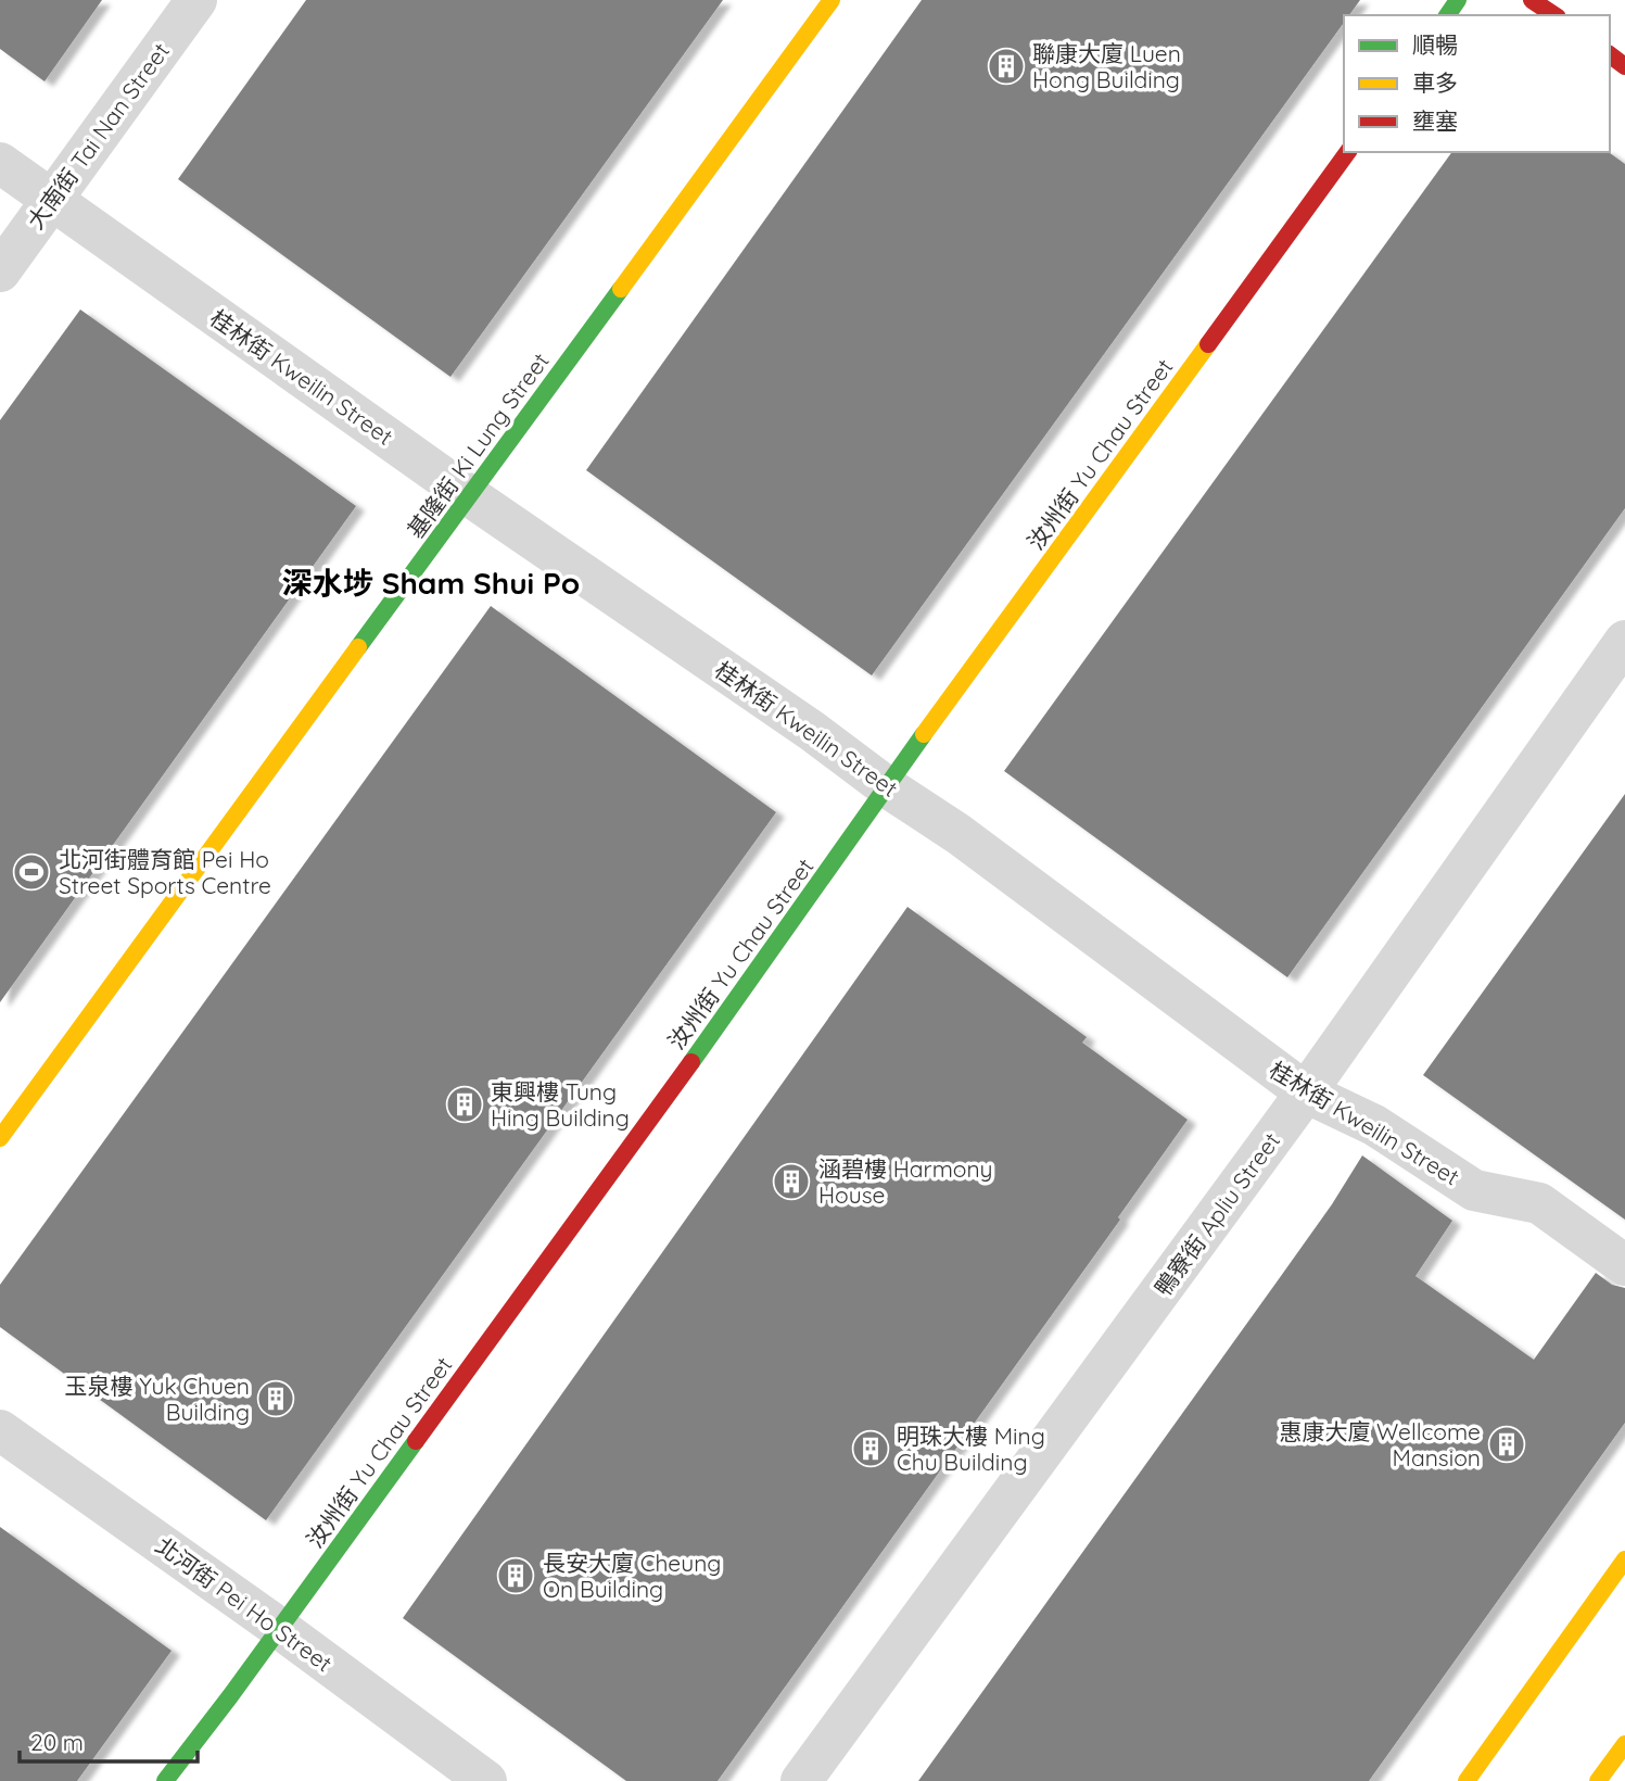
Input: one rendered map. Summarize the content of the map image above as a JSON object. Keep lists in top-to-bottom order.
{
  "streets": {
    "street": [
      "大南街 Tai Nan Street",
      "桂林街 Kweilin Street",
      "基隆街 Ki Lung Street",
      "汝州街 Yu Chau Street",
      "鴨寮街 Apliu Street",
      "北河街 Pei Ho Street"
    ]
  },
  "crossings": [
    ["大南街 Tai Nan Street", "桂林街 Kweilin Street"],
    ["桂林街 Kweilin Street", "基隆街 Ki Lung Street"],
    ["桂林街 Kweilin Street", "汝州街 Yu Chau Street"],
    ["桂林街 Kweilin Street", "鴨寮街 Apliu Street"],
    ["汝州街 Yu Chau Street", "北河街 Pei Ho Street"]
  ],
  "districts": ["深水埗 Sham Shui Po"],
  "places": {
    "building": [
      "聯康大廈 Luen Hong Building",
      "東興樓 Tung Hing Building",
      "涵碧樓 Harmony House",
      "玉泉樓 Yuk Chuen Building",
      "惠康大廈 Wellcome Mansion",
      "明珠大樓 Ming Chu Building",
      "長安大廈 Cheung On Building"
    ],
    "sports": ["北河街體育館 Pei Ho Street Sports Centre"]
  },
  "legend": ["順暢", "車多", "壅塞"],
  "scale_bar": "20 m"
}
